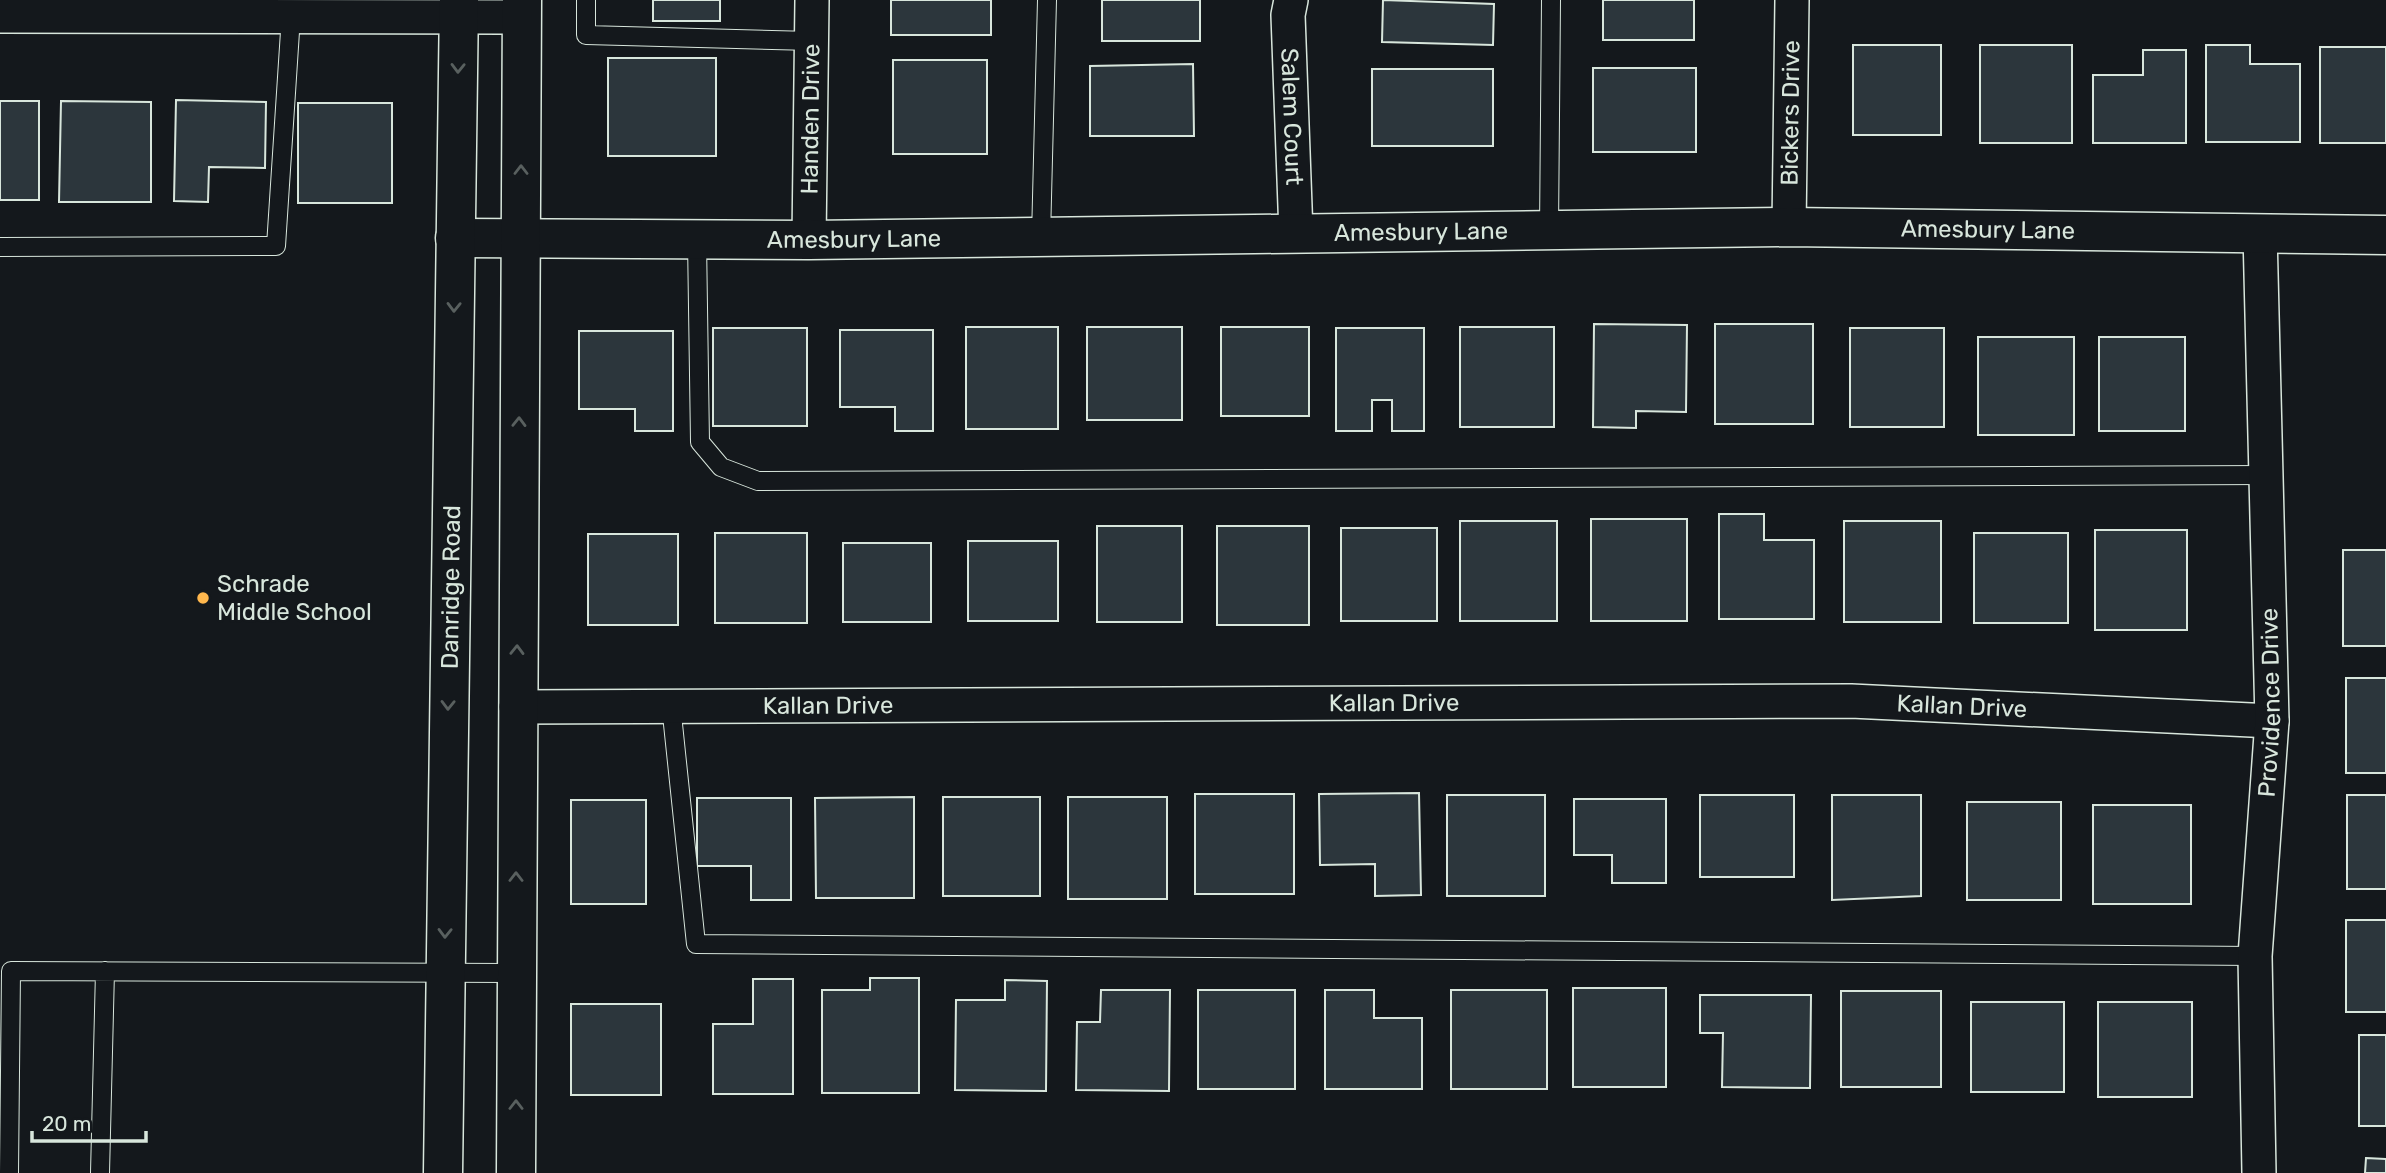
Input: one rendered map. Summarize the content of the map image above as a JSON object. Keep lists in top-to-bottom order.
{
  "streets": {
    "street": [
      "Bickers Drive",
      "Salem Court",
      "Handen Drive",
      "Amesbury Lane",
      "Danridge Road",
      "Kallan Drive",
      "Providence Drive"
    ]
  },
  "crossings": [
    ["Bickers Drive", "Amesbury Lane"],
    ["Salem Court", "Amesbury Lane"],
    ["Handen Drive", "Amesbury Lane"],
    ["Amesbury Lane", "Danridge Road"],
    ["Amesbury Lane", "Providence Drive"],
    ["Kallan Drive", "Providence Drive"]
  ],
  "places": ["Schrade Middle School"],
  "scale_bar": "20 m"
}
